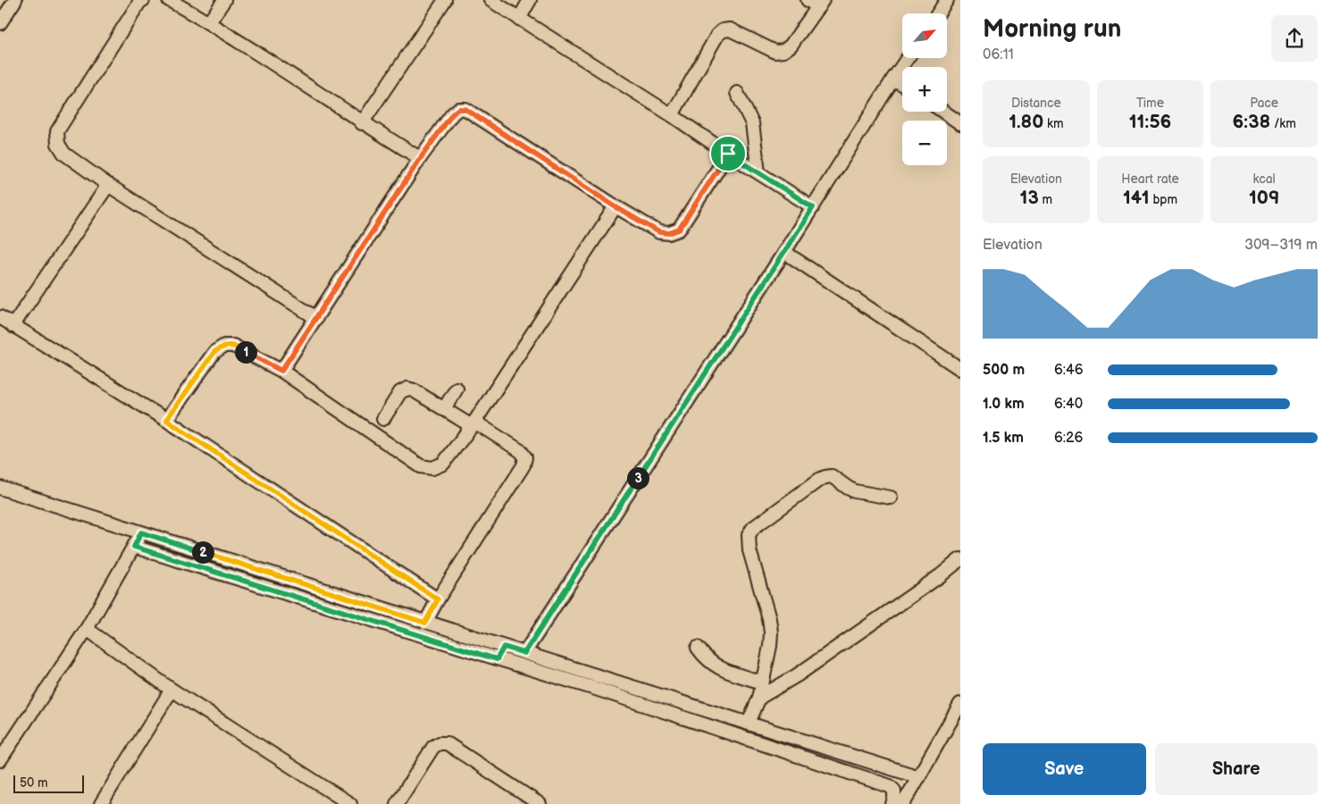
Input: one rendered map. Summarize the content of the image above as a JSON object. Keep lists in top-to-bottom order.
{
  "scale_bar": "50 m",
  "north": "top right",
  "page": {
    "heading": ["Morning run", "06:11"],
    "map_buttons": ["+", "−"],
    "stats": [
      ["Distance", "1.80 km"],
      ["Time", "11:56"],
      ["Pace", "6:38 /km"],
      ["Elevation", "13 m"],
      ["Heart rate", "141 bpm"],
      ["kcal", "109"]
    ],
    "chart": ["Elevation", "309–319 m"],
    "pins": ["1", "3", "2"],
    "list": [
      {
        "name": "500 m",
        "note": "6:46"
      },
      {
        "name": "1.0 km",
        "note": "6:40"
      },
      {
        "name": "1.5 km",
        "note": "6:26"
      }
    ],
    "buttons": ["Save", "Share"],
    "scale": "50 m"
  }
}
